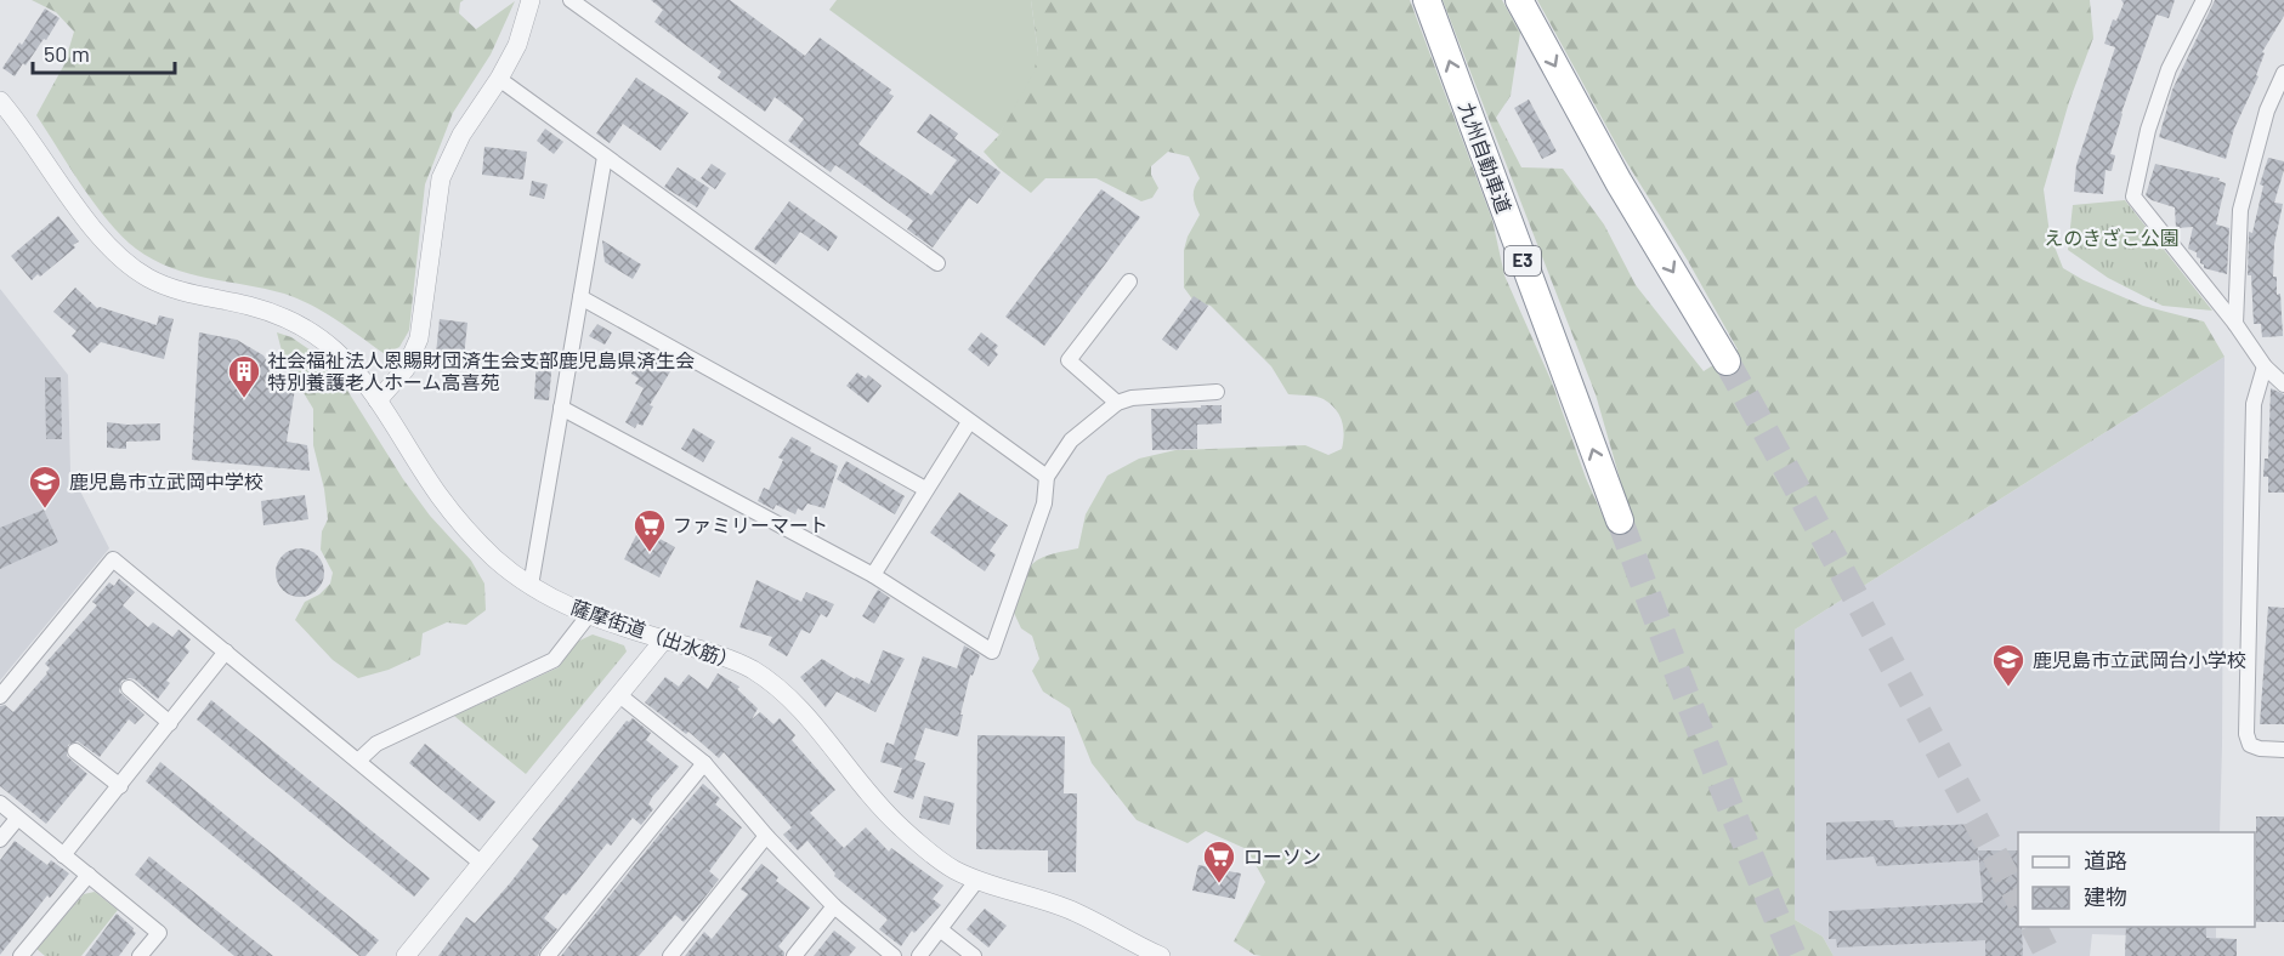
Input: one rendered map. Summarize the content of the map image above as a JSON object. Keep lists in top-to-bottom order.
{
  "streets": {
    "highway": ["九州自動車道", "E3"],
    "street": ["薩摩街道（出水筋）"]
  },
  "parks": ["えのきざこ公園"],
  "places": {
    "building": ["社会福祉法人恩賜財団済生会支部鹿児島県済生会 特別養護老人ホーム高喜苑"],
    "school or university": ["鹿児島市立武岡中学校", "鹿児島市立武岡台小学校"],
    "supermarket": ["ファミリーマート", "ローソン"]
  },
  "legend": ["道路", "建物"],
  "scale_bar": "50 m"
}
